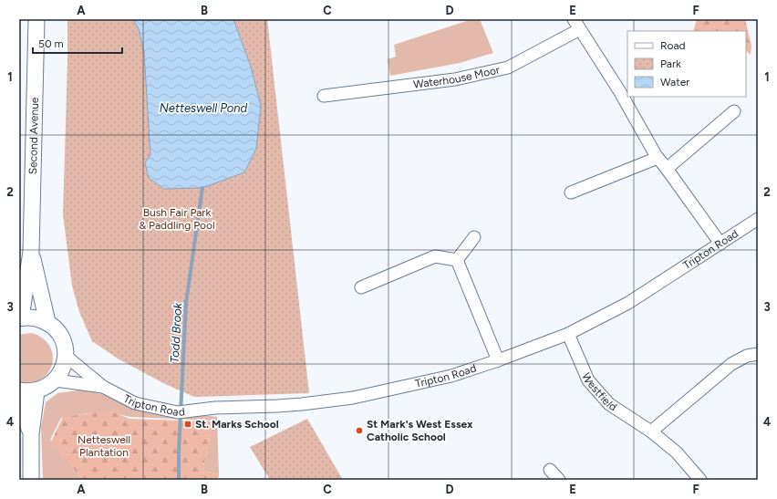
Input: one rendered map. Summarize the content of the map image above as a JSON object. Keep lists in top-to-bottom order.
{
  "streets": {
    "main road": ["Second Avenue"],
    "street": ["Waterhouse Moor", "Tripton Road", "Westfield"]
  },
  "crossings": [
    ["Tripton Road", "Westfield"]
  ],
  "water": ["Netteswell Pond", "Todd Brook"],
  "parks": ["Bush Fair Park & Paddling Pool", "Netteswell Plantation"],
  "places": {
    "transit": ["St. Marks School"],
    "other": ["St Mark's West Essex Catholic School"]
  },
  "legend": ["Road", "Park", "Water"],
  "scale_bar": "50 m",
  "grid": {
    "columns": [
      "A",
      "B",
      "C",
      "D",
      "E",
      "F"
    ],
    "rows": [
      "1",
      "2",
      "3",
      "4"
    ]
  }
}
